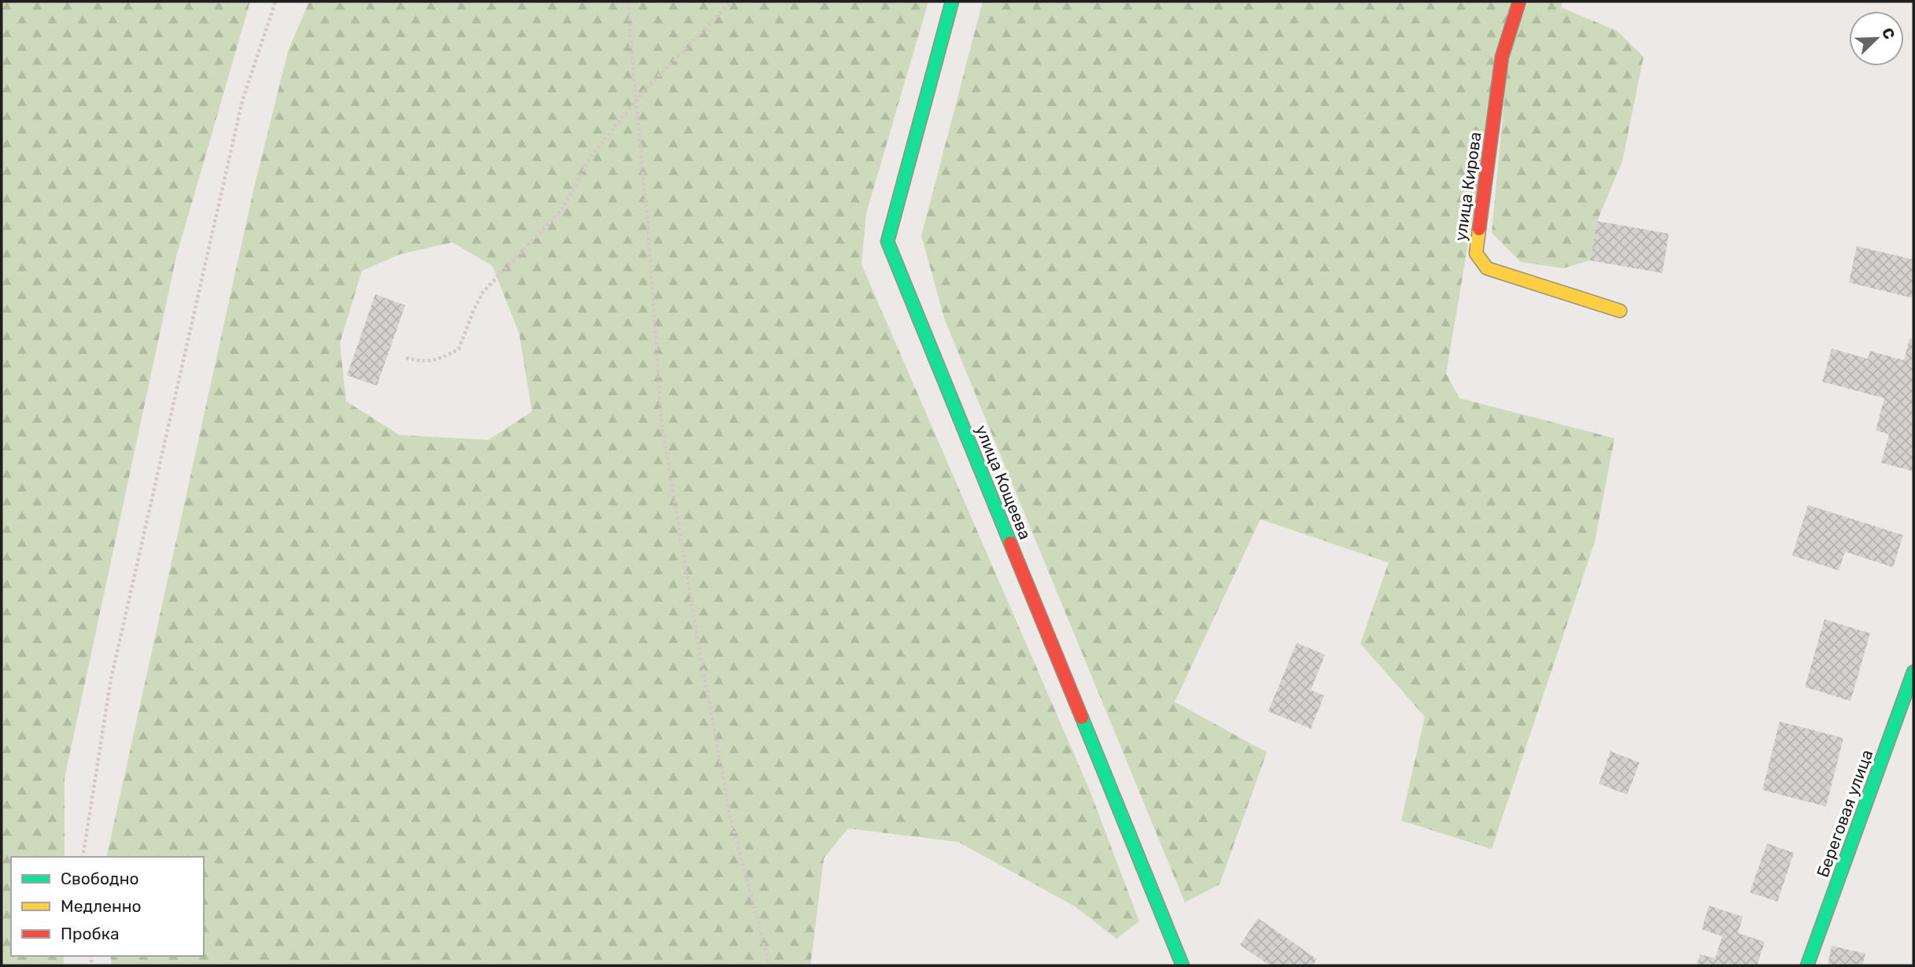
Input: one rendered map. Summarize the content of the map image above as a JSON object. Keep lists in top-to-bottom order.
{
  "streets": {
    "street": ["улица Кирова", "улица Кощеева", "Береговая улица"]
  },
  "legend": ["Свободно", "Медленно", "Пробка"],
  "north": "top right"
}
